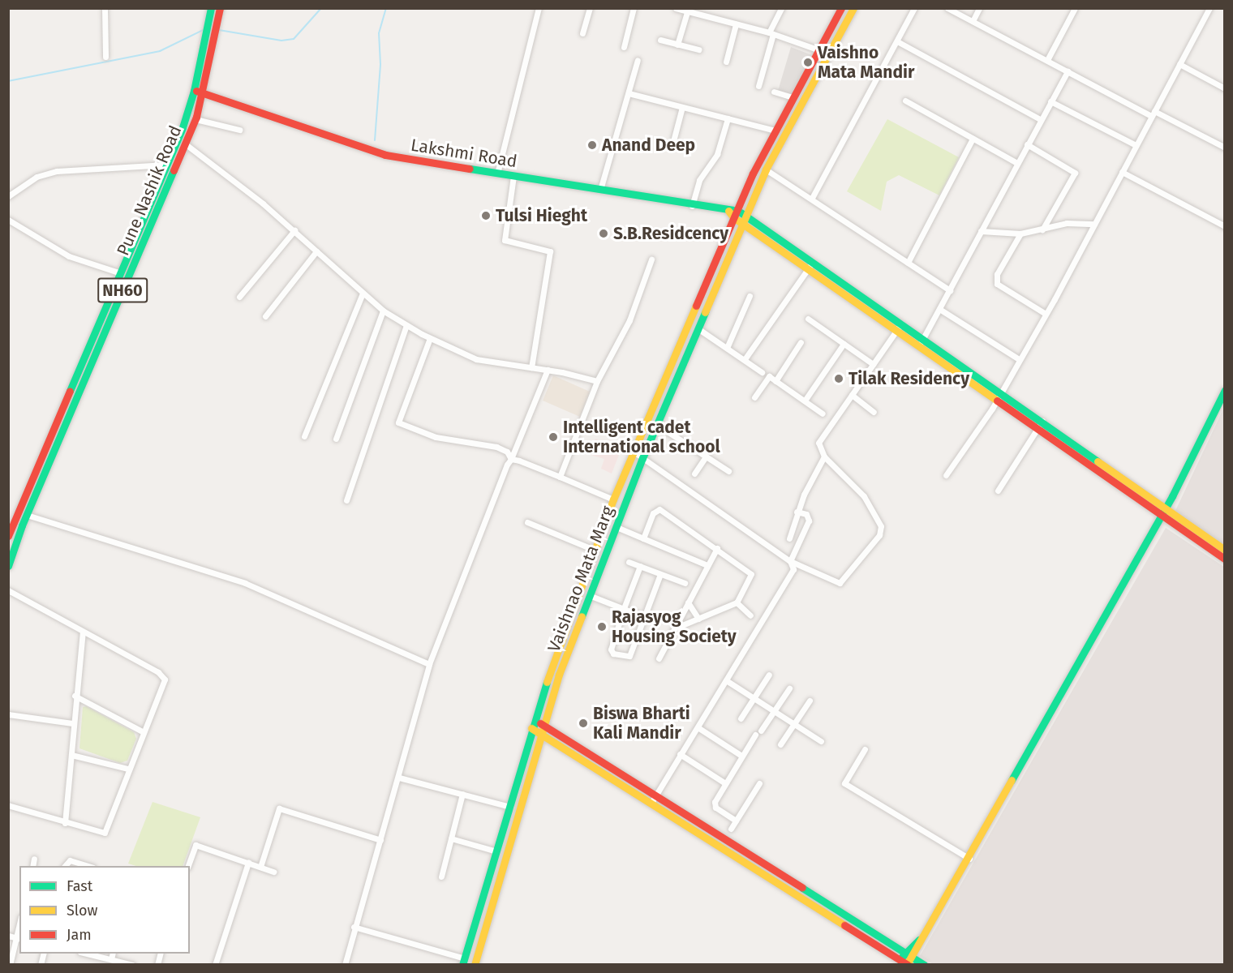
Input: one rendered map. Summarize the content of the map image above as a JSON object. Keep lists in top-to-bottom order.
{
  "streets": {
    "main road": [
      "Lakshmi Road",
      "Pune Nashik Road",
      "NH60",
      "Vaishnao Mata Marg"
    ]
  },
  "crossings": [
    ["Lakshmi Road", "Pune Nashik Road"],
    ["Lakshmi Road", "Vaishnao Mata Marg"]
  ],
  "places": [
    "Vaishno Mata Mandir",
    "Anand Deep",
    "Tulsi Hieght",
    "S.B.Residcency",
    "Tilak Residency",
    "Intelligent cadet International school",
    "Rajasyog Housing Society",
    "Biswa Bharti Kali Mandir"
  ],
  "legend": ["Fast", "Slow", "Jam"]
}
